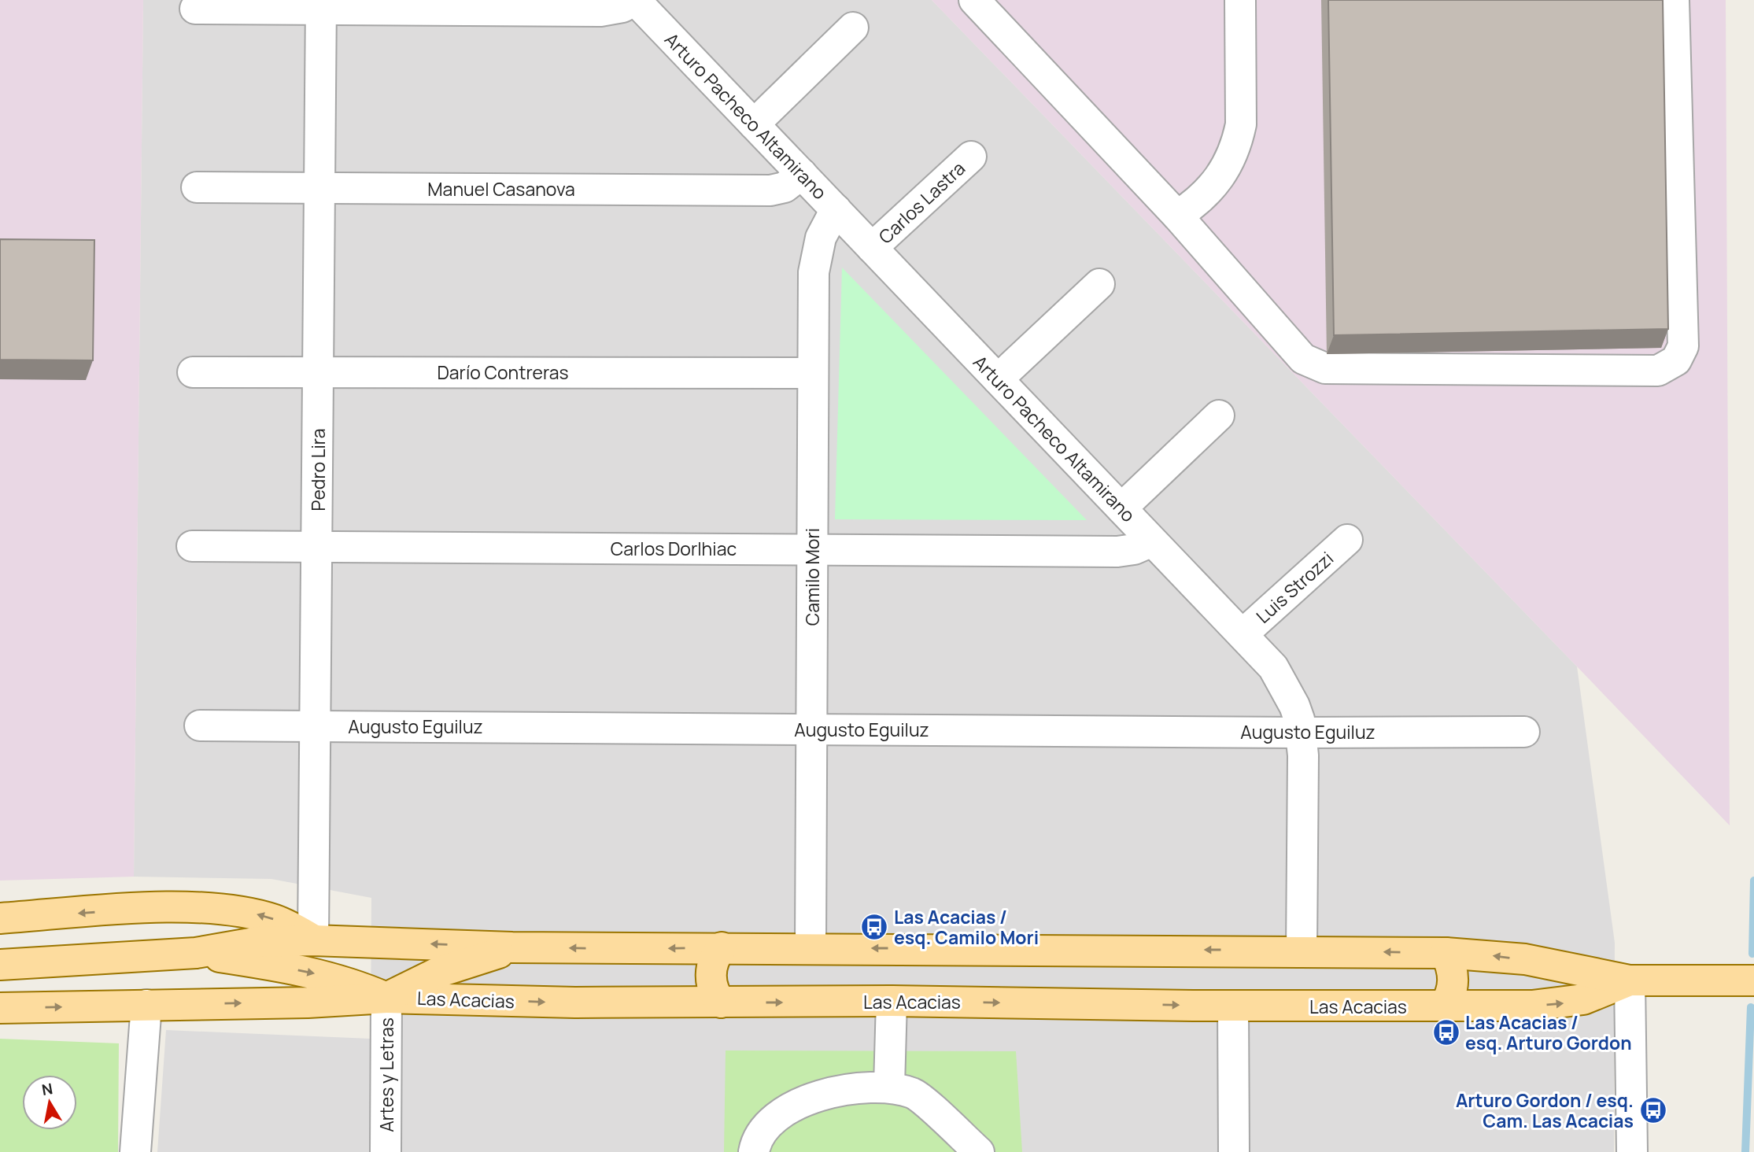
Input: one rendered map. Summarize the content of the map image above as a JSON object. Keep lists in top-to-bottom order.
{
  "streets": {
    "main road": ["Las Acacias"],
    "street": [
      "Arturo Pacheco Altamirano",
      "Manuel Casanova",
      "Carlos Lastra",
      "Darío Contreras",
      "Pedro Lira",
      "Carlos Dorlhiac",
      "Camilo Mori",
      "Luis Strozzi",
      "Augusto Eguiluz",
      "Artes y Letras"
    ]
  },
  "crossings": [
    ["Arturo Pacheco Altamirano", "Manuel Casanova"],
    ["Arturo Pacheco Altamirano", "Carlos Lastra"],
    ["Arturo Pacheco Altamirano", "Carlos Dorlhiac"],
    ["Arturo Pacheco Altamirano", "Camilo Mori"],
    ["Arturo Pacheco Altamirano", "Luis Strozzi"],
    ["Arturo Pacheco Altamirano", "Augusto Eguiluz"],
    ["Arturo Pacheco Altamirano", "Las Acacias"],
    ["Manuel Casanova", "Pedro Lira"],
    ["Darío Contreras", "Pedro Lira"],
    ["Darío Contreras", "Camilo Mori"],
    ["Pedro Lira", "Carlos Dorlhiac"],
    ["Pedro Lira", "Augusto Eguiluz"],
    ["Pedro Lira", "Las Acacias"],
    ["Carlos Dorlhiac", "Camilo Mori"],
    ["Camilo Mori", "Augusto Eguiluz"],
    ["Camilo Mori", "Las Acacias"],
    ["Las Acacias", "Artes y Letras"]
  ],
  "places": {
    "bus stop": ["Las Acacias / esq. Camilo Mori", "Las Acacias / esq. Arturo Gordon", "Arturo Gordon / esq. Cam. Las Acacias"]
  },
  "north": "top"
}
